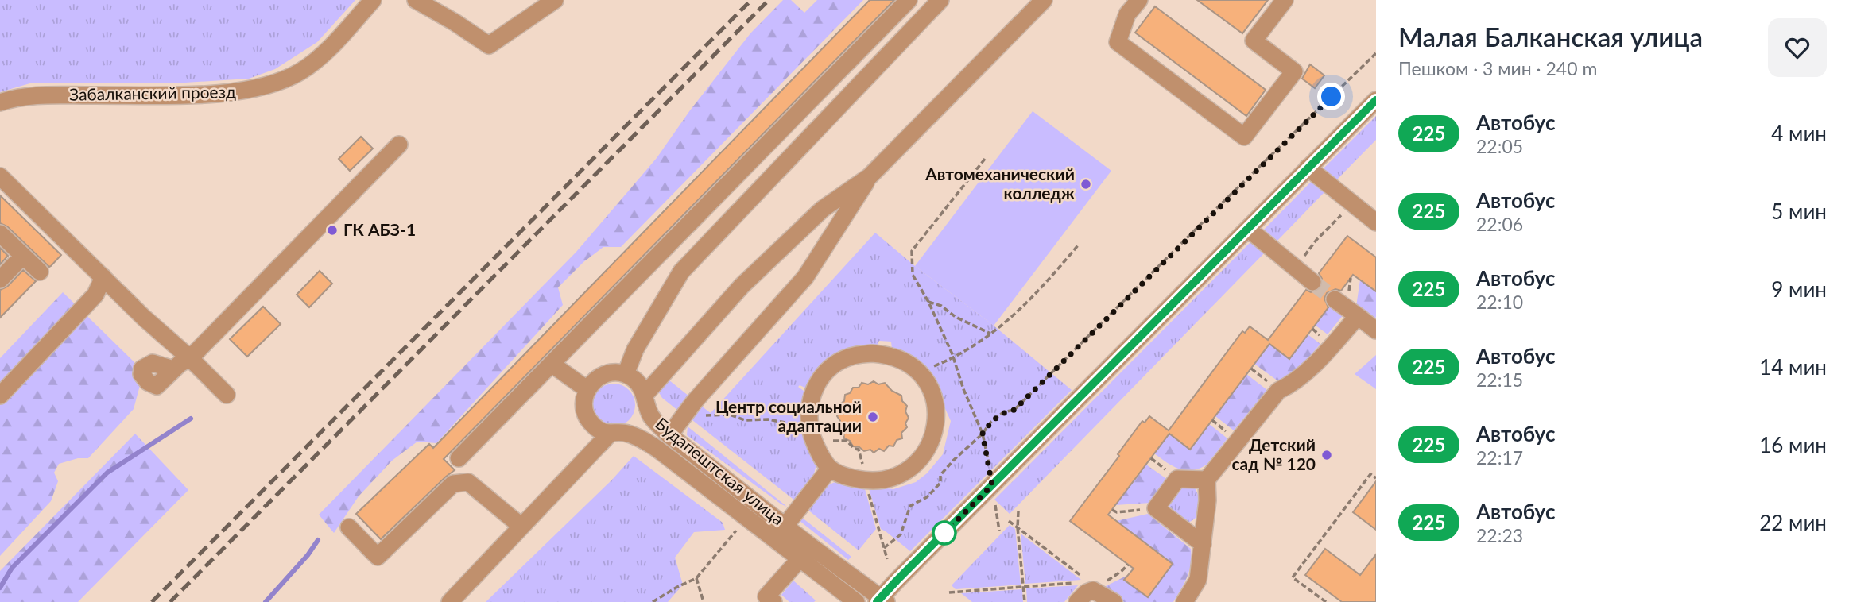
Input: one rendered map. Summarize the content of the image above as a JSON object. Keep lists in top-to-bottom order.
{
  "streets": {
    "street": ["Забалканский проезд", "Будапештская улица"]
  },
  "places": [
    "Автомеханический колледж",
    "ГК АБЗ-1",
    "Центр социальной адаптации",
    "Детский сад № 120"
  ],
  "lines": ["bus line 225"],
  "page": {
    "heading": ["Малая Балканская улица", "Пешком · 3 мин · 240 m"],
    "list": [
      {
        "mark": "225",
        "name": "Автобус",
        "note": "22:05",
        "value": "4 мин"
      },
      {
        "mark": "225",
        "name": "Автобус",
        "note": "22:06",
        "value": "5 мин"
      },
      {
        "mark": "225",
        "name": "Автобус",
        "note": "22:10",
        "value": "9 мин"
      },
      {
        "mark": "225",
        "name": "Автобус",
        "note": "22:15",
        "value": "14 мин"
      },
      {
        "mark": "225",
        "name": "Автобус",
        "note": "22:17",
        "value": "16 мин"
      },
      {
        "mark": "225",
        "name": "Автобус",
        "note": "22:23",
        "value": "22 мин"
      }
    ]
  }
}
